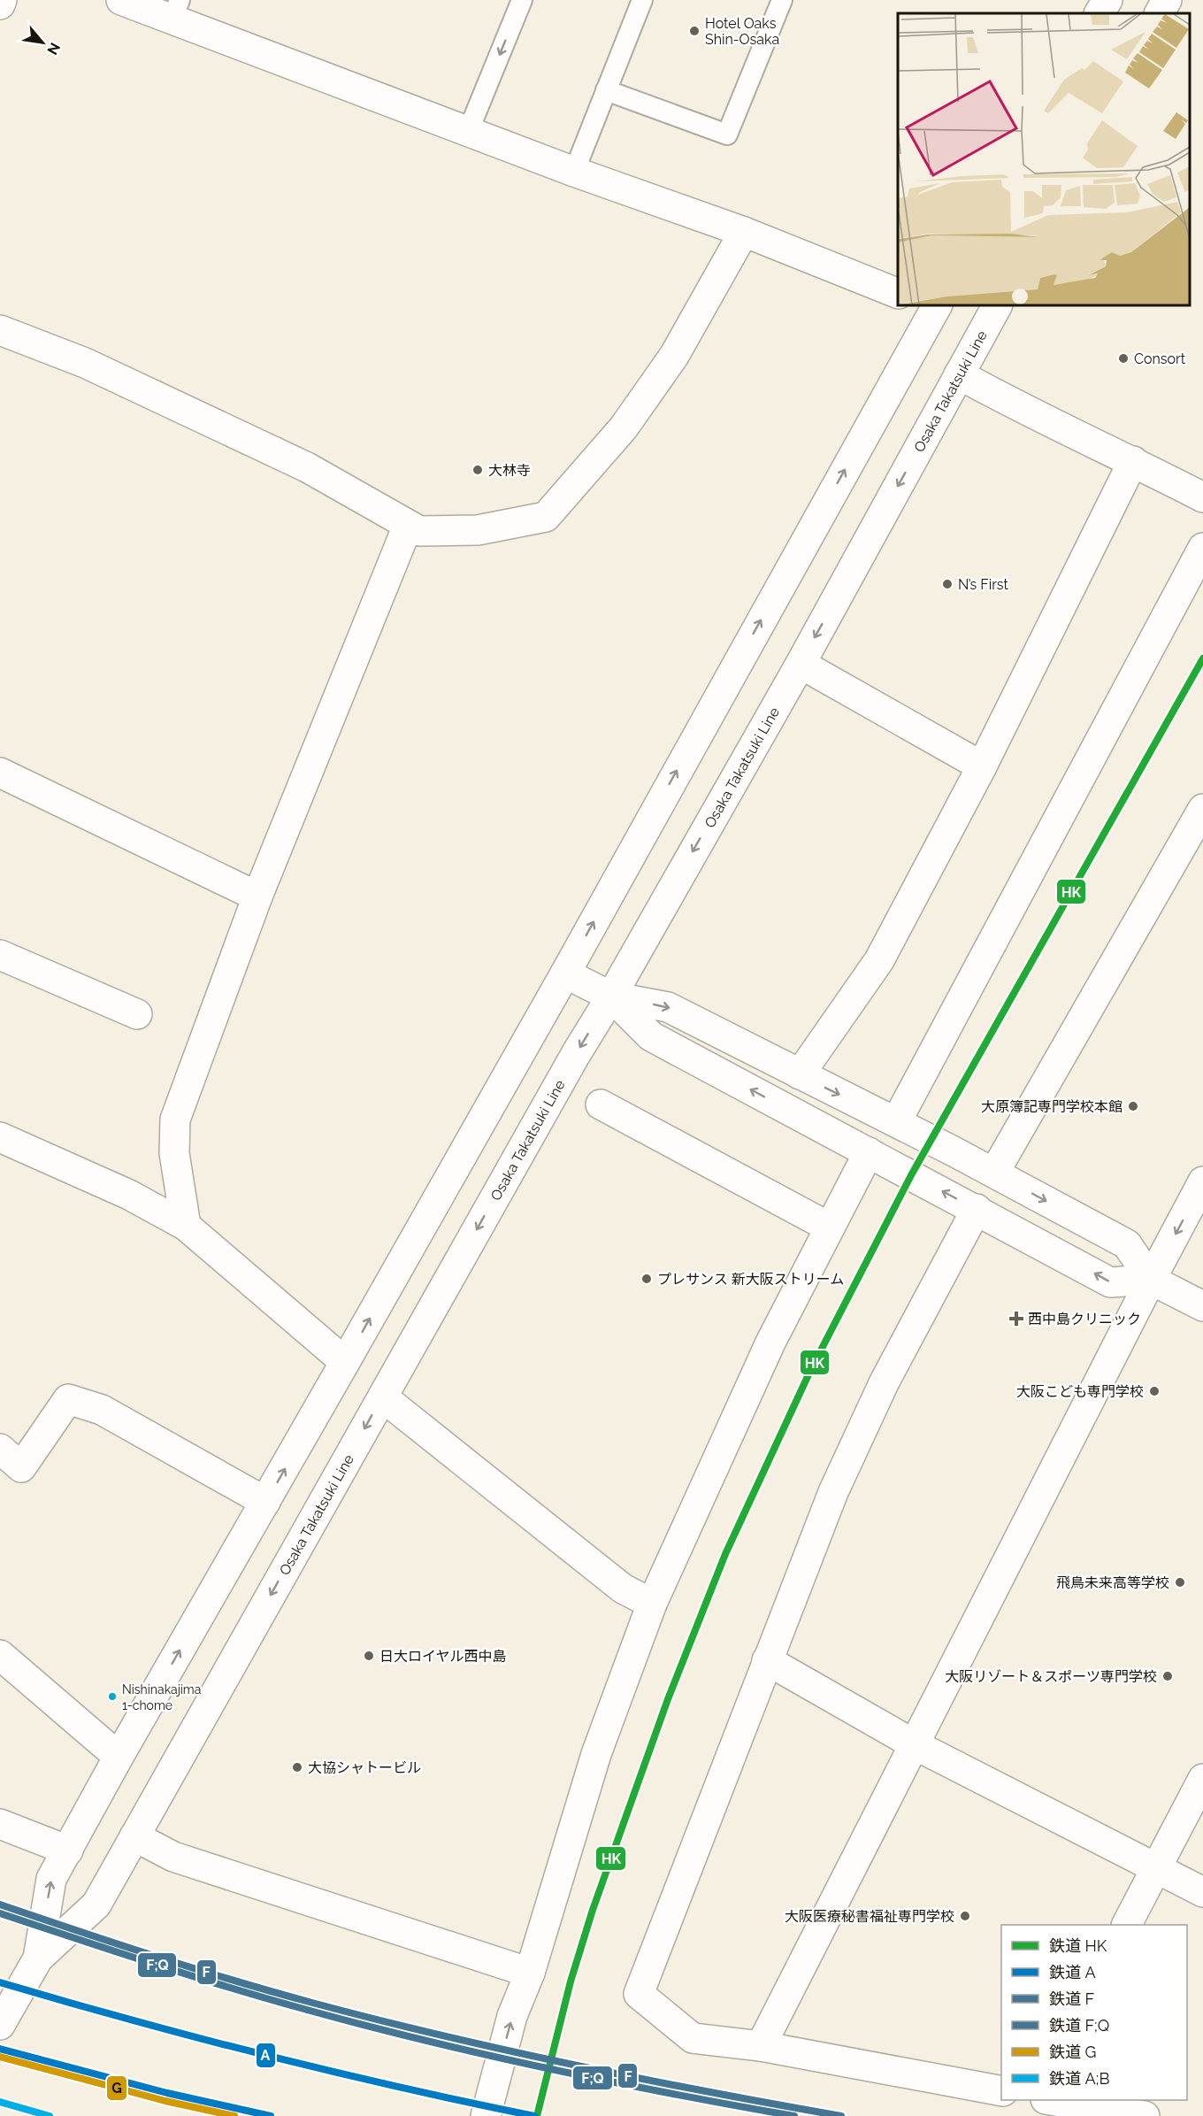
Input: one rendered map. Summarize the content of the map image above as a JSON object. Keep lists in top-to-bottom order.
{
  "streets": {
    "street": ["Osaka Takatsuki Line"]
  },
  "places": {
    "other": [
      "Hotel Oaks Shin-Osaka",
      "Consort",
      "大林寺",
      "N’s First",
      "大原簿記専門学校本館",
      "プレサンス 新大阪ストリーム",
      "大阪こども専門学校",
      "飛鳥未来高等学校",
      "日大ロイヤル西中島",
      "大阪リゾート＆スポーツ専門学校",
      "Nishinakajima 1-chome",
      "大協シャトービル",
      "大阪医療秘書福祉専門学校"
    ],
    "health": ["西中島クリニック"]
  },
  "lines": [
    "rail line HK",
    "rail line F",
    "rail line F;Q",
    "rail line A",
    "rail line G",
    "rail line A;B"
  ],
  "legend": [
    "鉄道 HK",
    "鉄道 A",
    "鉄道 F",
    "鉄道 F;Q",
    "鉄道 G",
    "鉄道 A;B"
  ],
  "north": "bottom right"
}
